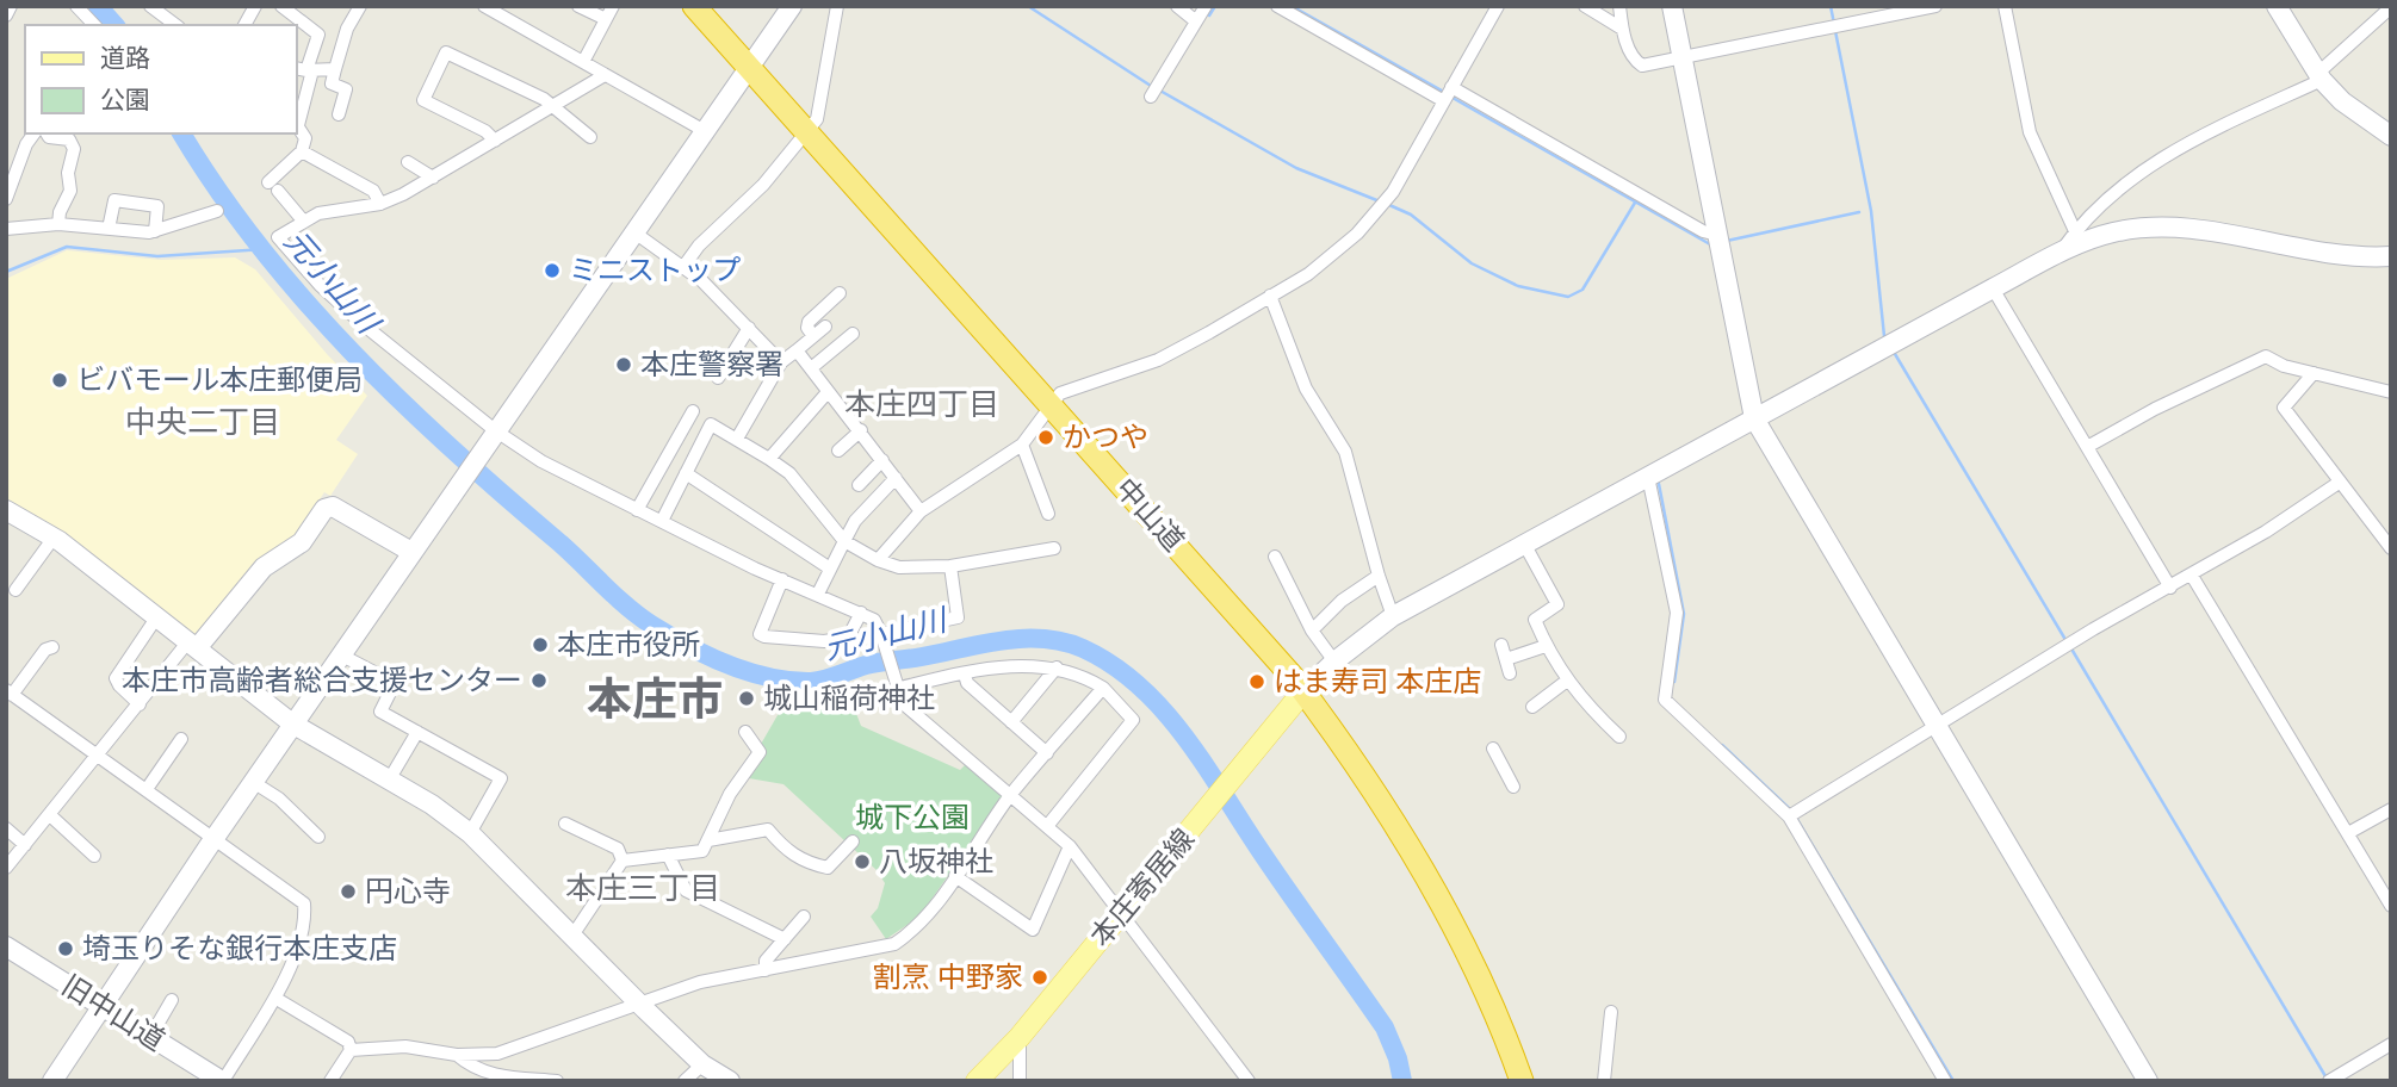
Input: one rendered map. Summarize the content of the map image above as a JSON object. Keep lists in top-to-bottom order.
{
  "streets": {
    "highway": ["中山道"],
    "main road": ["本庄寄居線"],
    "street": ["旧中山道"]
  },
  "crossings": [
    ["中山道", "本庄寄居線"]
  ],
  "districts": [
    "本庄四丁目",
    "中央二丁目",
    "本庄市",
    "本庄三丁目"
  ],
  "water": ["元小山川"],
  "parks": ["城下公園"],
  "places": [
    "ミニストップ",
    "本庄警察署",
    "ビバモール本庄郵便局",
    "かつや",
    "本庄市役所",
    "本庄市高齢者総合支援センター",
    "はま寿司 本庄店",
    "城山稲荷神社",
    "八坂神社",
    "円心寺",
    "埼玉りそな銀行本庄支店",
    "割烹 中野家"
  ],
  "legend": ["道路", "公園"]
}
